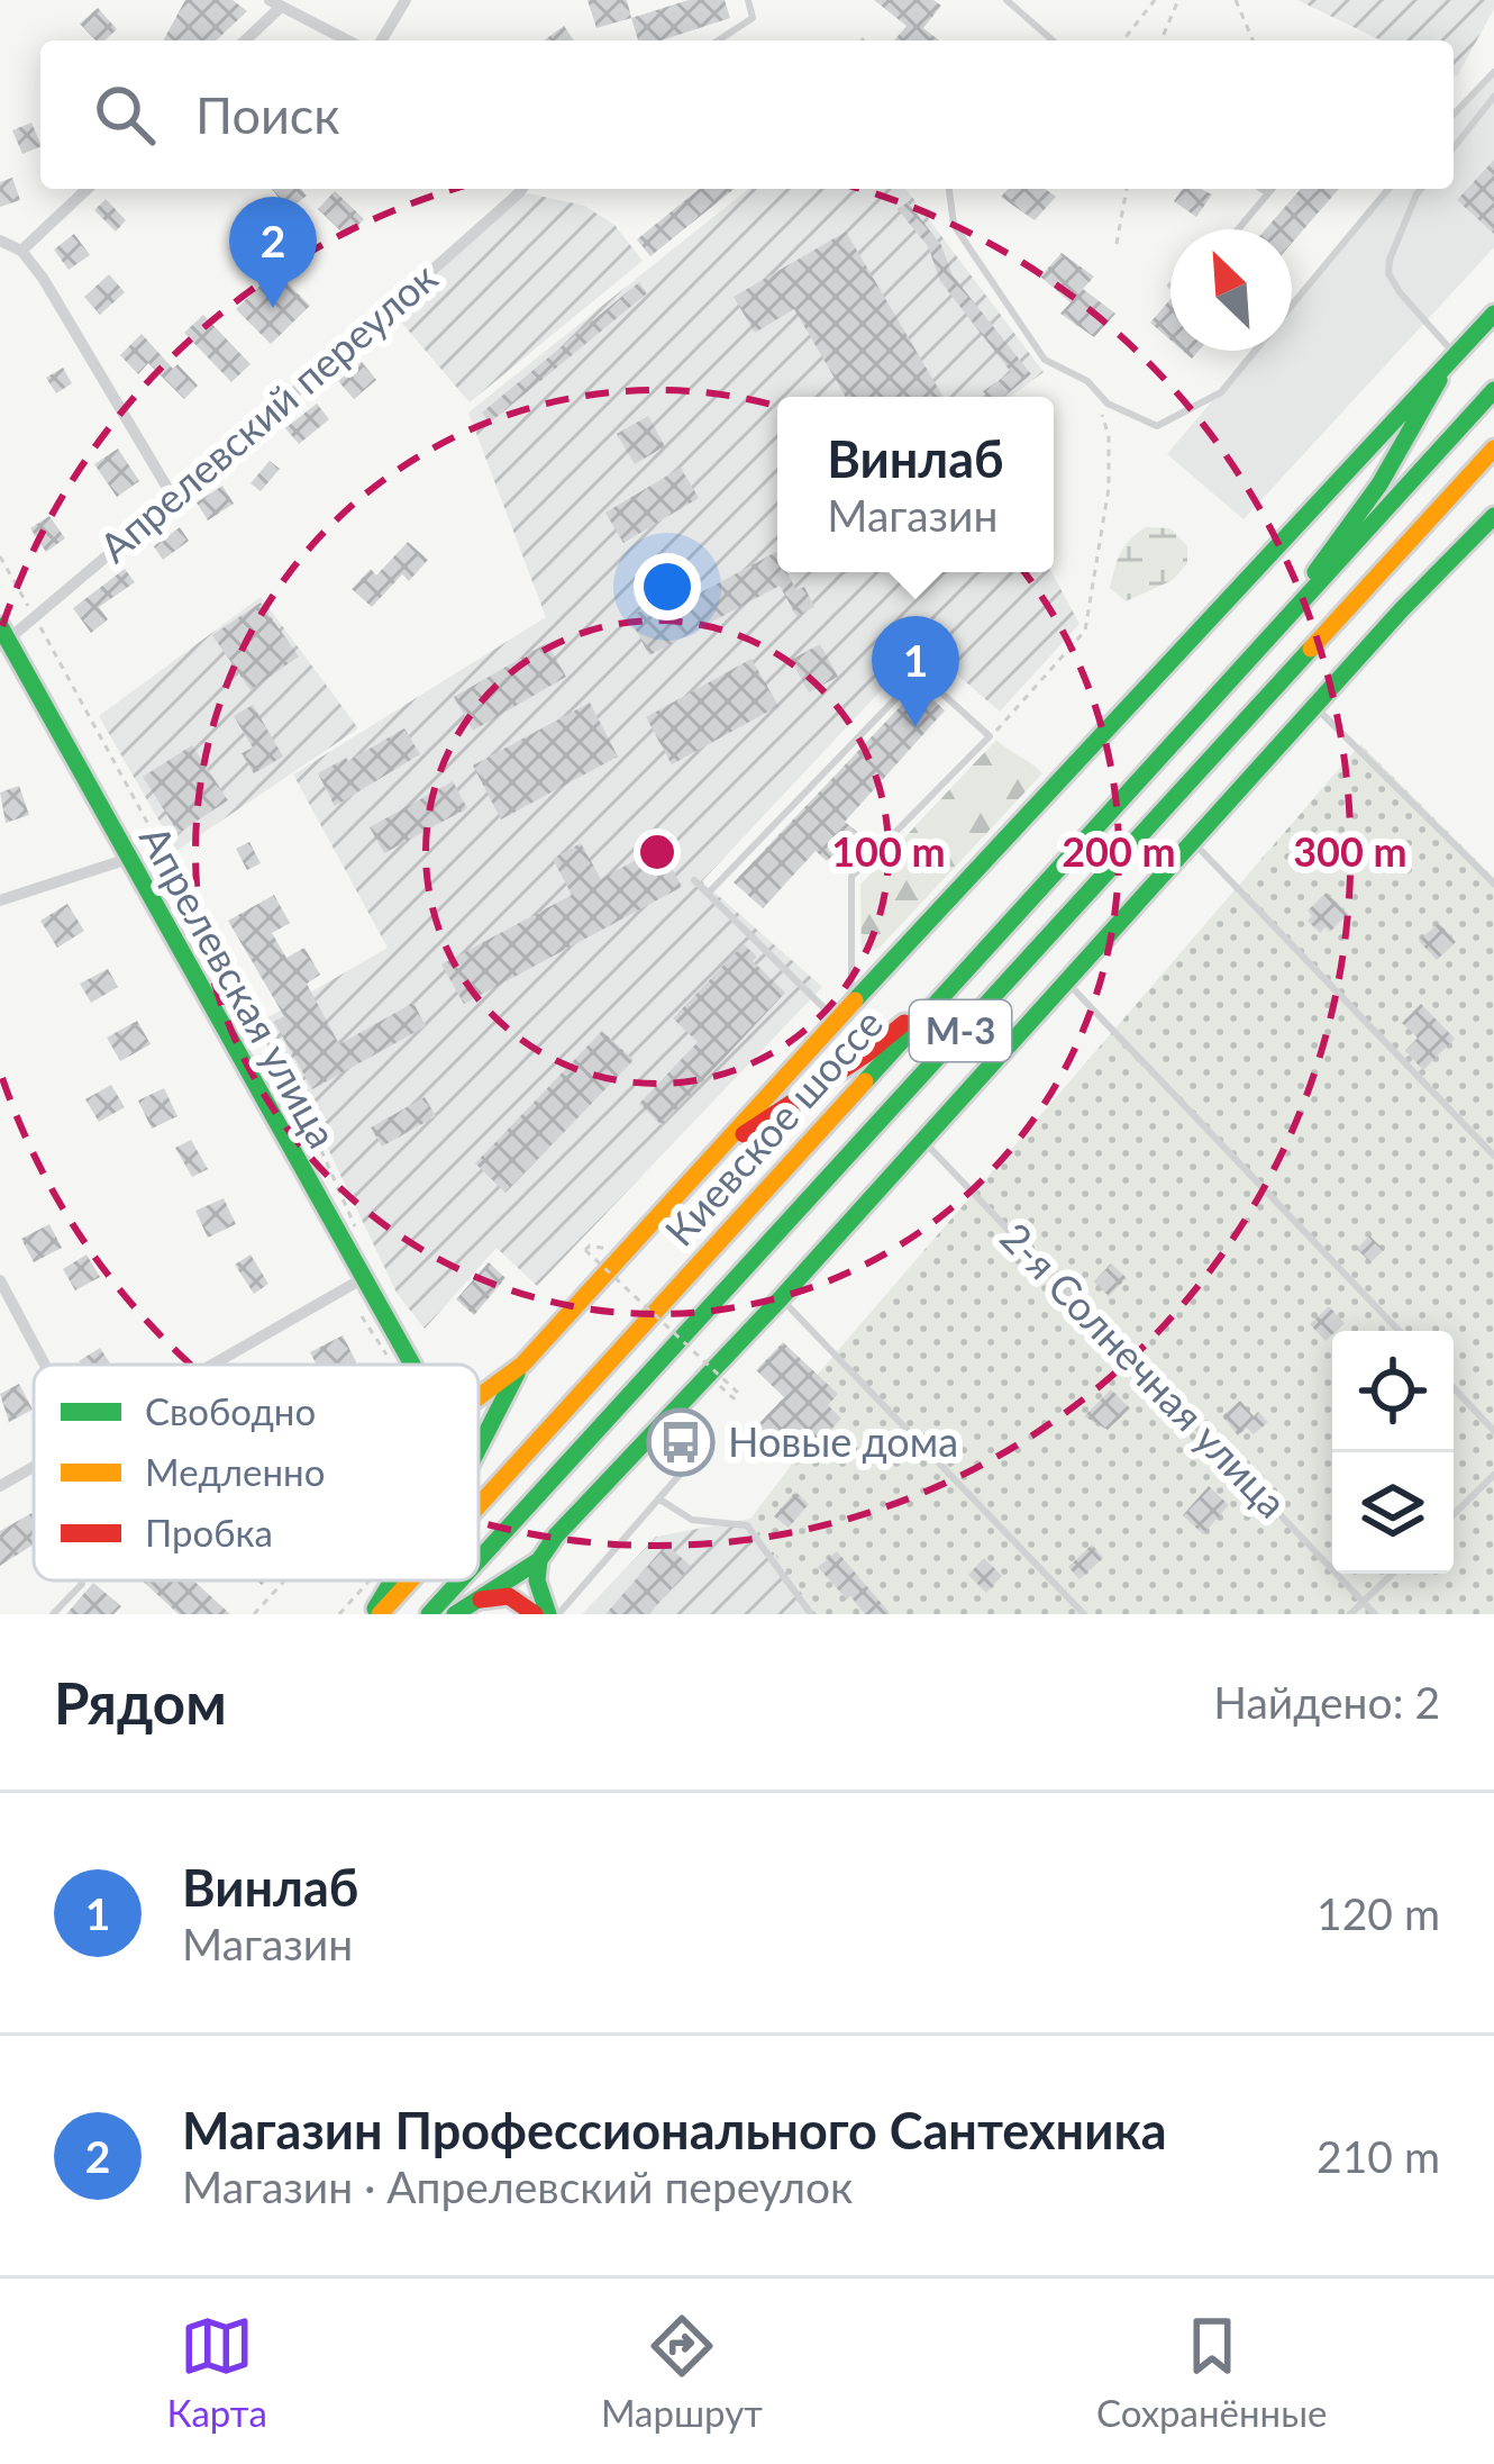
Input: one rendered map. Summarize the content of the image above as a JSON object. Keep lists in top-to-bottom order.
{
  "streets": {
    "main road": ["Апрелевская улица", "М-3", "Киевское шоссе"],
    "street": ["Апрелевский переулок"],
    "lane": ["2-я Солнечная улица"]
  },
  "crossings": [
    ["Апрелевский переулок", "Апрелевская улица"]
  ],
  "places": {
    "bus stop": ["Новые дома"]
  },
  "legend": ["Свободно", "Медленно", "Пробка"],
  "north": "top left",
  "page": {
    "search": "Поиск",
    "pins": ["2", "1"],
    "popup": ["Винлаб", "Магазин"],
    "heading": ["Рядом", "Найдено: 2"],
    "list": [
      {
        "mark": "1",
        "name": "Винлаб",
        "note": "Магазин",
        "value": "120 m"
      },
      {
        "mark": "2",
        "name": "Магазин Профессионального Сантехника",
        "note": "Магазин · Апрелевский переулок",
        "value": "210 m"
      }
    ],
    "nav": ["Карта", "Маршрут", "Сохранённые"]
  },
  "rings": ["100 m", "200 m", "300 m"]
}
